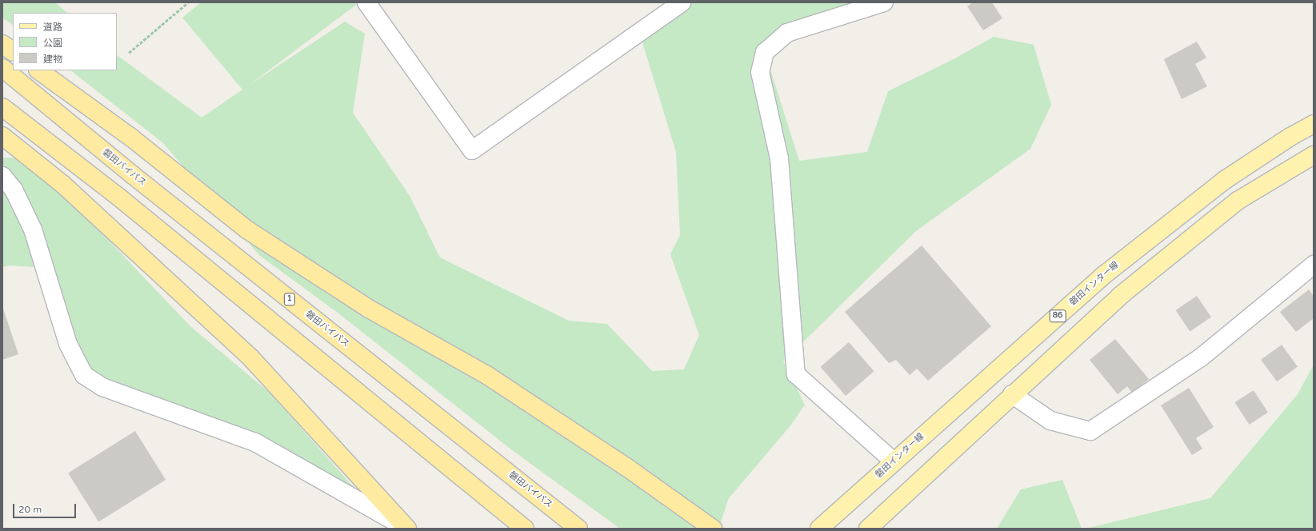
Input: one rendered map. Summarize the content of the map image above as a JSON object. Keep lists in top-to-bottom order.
{
  "streets": {
    "highway": ["磐田バイパス", "1"],
    "main road": ["磐田インター線", "86"]
  },
  "legend": ["道路", "公園", "建物"],
  "scale_bar": "20 m"
}
